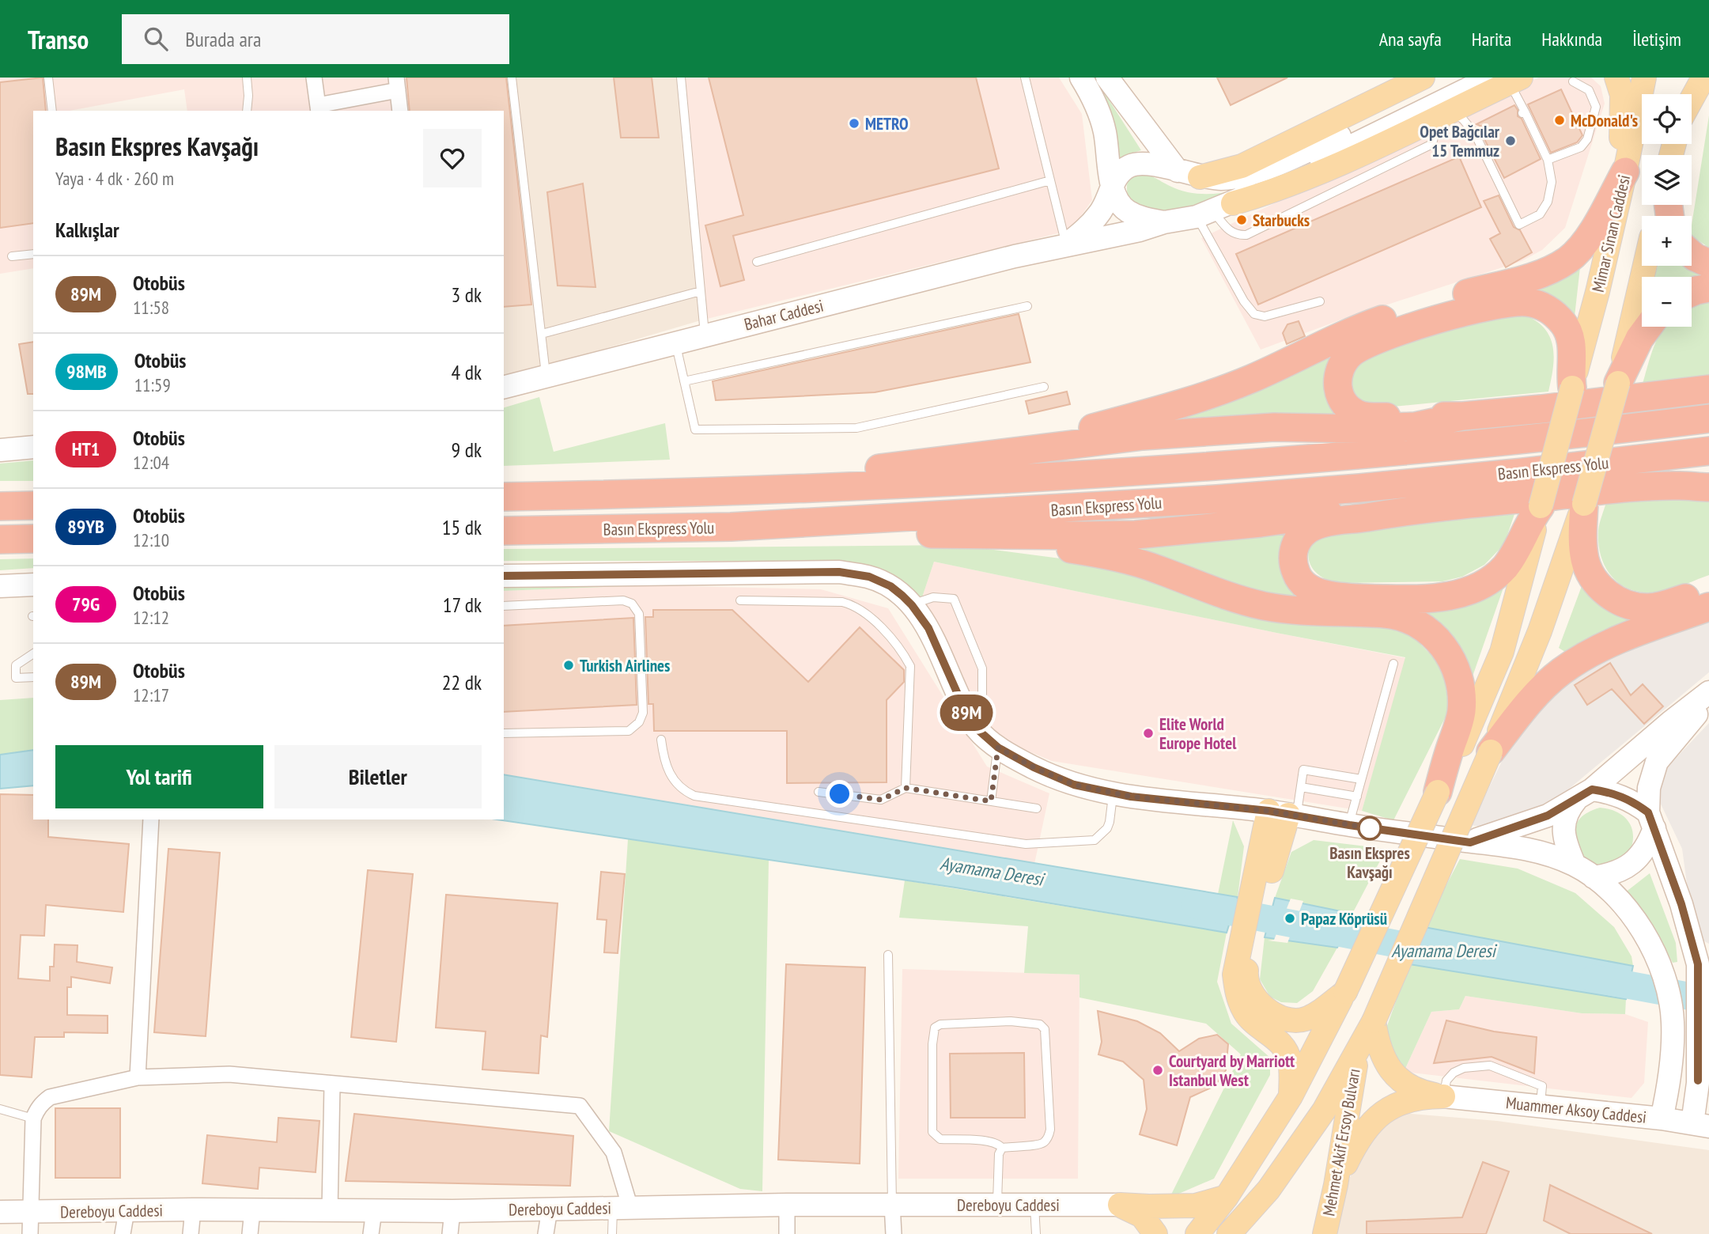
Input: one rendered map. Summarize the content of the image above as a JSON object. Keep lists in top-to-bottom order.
{
  "streets": {
    "highway": ["Basın Ekspress Yolu"],
    "main road": [
      "Mimar Sinan Caddesi",
      "Bahar Caddesi",
      "Muammer Aksoy Caddesi",
      "Mehmet Akif Ersoy Bulvarı",
      "Dereboyu Caddesi"
    ]
  },
  "water": ["Ayamama Deresi"],
  "places": [
    "McDonald's",
    "METRO",
    "Opet Bağcılar 15 Temmuz",
    "Starbucks",
    "Turkish Airlines",
    "Elite World Europe Hotel",
    "Basın Ekspres Kavşağı",
    "Papaz Köprüsü",
    "Courtyard by Marriott Istanbul West"
  ],
  "lines": ["bus line 89M"],
  "page": {
    "header": "Transo",
    "search": "Burada ara",
    "nav": [
      "Ana sayfa",
      "Harita",
      "Hakkında",
      "İletişim"
    ],
    "on_map": "89M",
    "map_buttons": ["+", "−"],
    "heading": [
      ["Basın Ekspres Kavşağı", "Yaya · 4 dk · 260 m"],
      "Kalkışlar"
    ],
    "list": [
      {
        "mark": "89M",
        "name": "Otobüs",
        "note": "11:58",
        "value": "3 dk"
      },
      {
        "mark": "98MB",
        "name": "Otobüs",
        "note": "11:59",
        "value": "4 dk"
      },
      {
        "mark": "HT1",
        "name": "Otobüs",
        "note": "12:04",
        "value": "9 dk"
      },
      {
        "mark": "89YB",
        "name": "Otobüs",
        "note": "12:10",
        "value": "15 dk"
      },
      {
        "mark": "79G",
        "name": "Otobüs",
        "note": "12:12",
        "value": "17 dk"
      },
      {
        "mark": "89M",
        "name": "Otobüs",
        "note": "12:17",
        "value": "22 dk"
      }
    ],
    "buttons": ["Yol tarifi", "Biletler"]
  }
}
